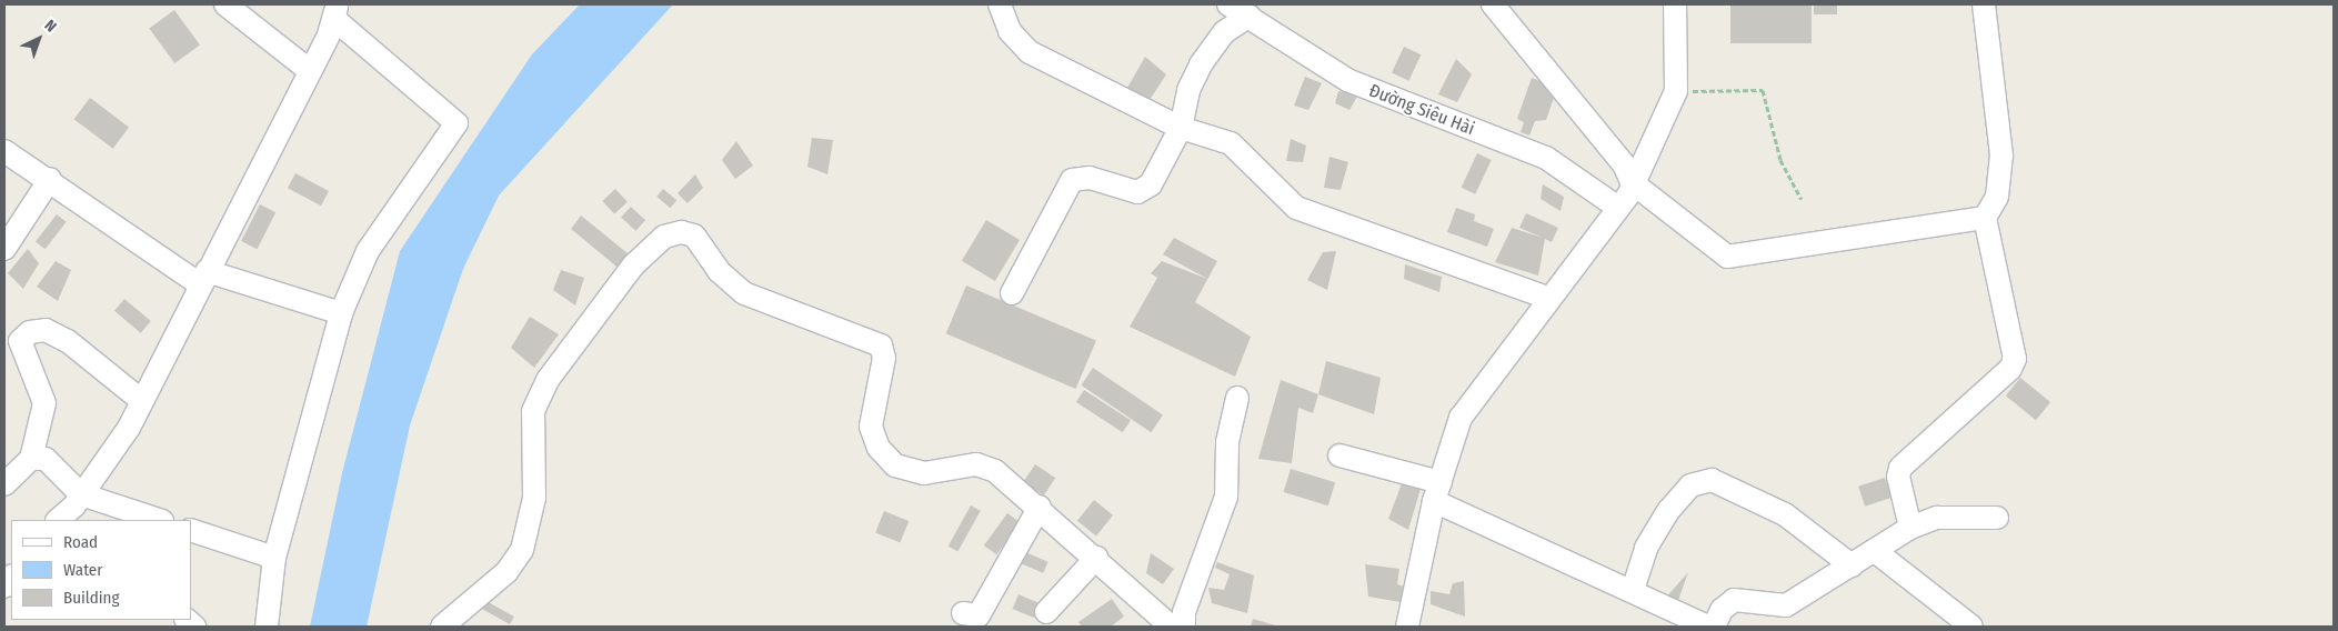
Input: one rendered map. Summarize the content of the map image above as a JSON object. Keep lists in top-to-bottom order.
{
  "streets": {
    "street": ["Đường Siêu Hài"]
  },
  "legend": ["Road", "Water", "Building"],
  "north": "top right"
}
